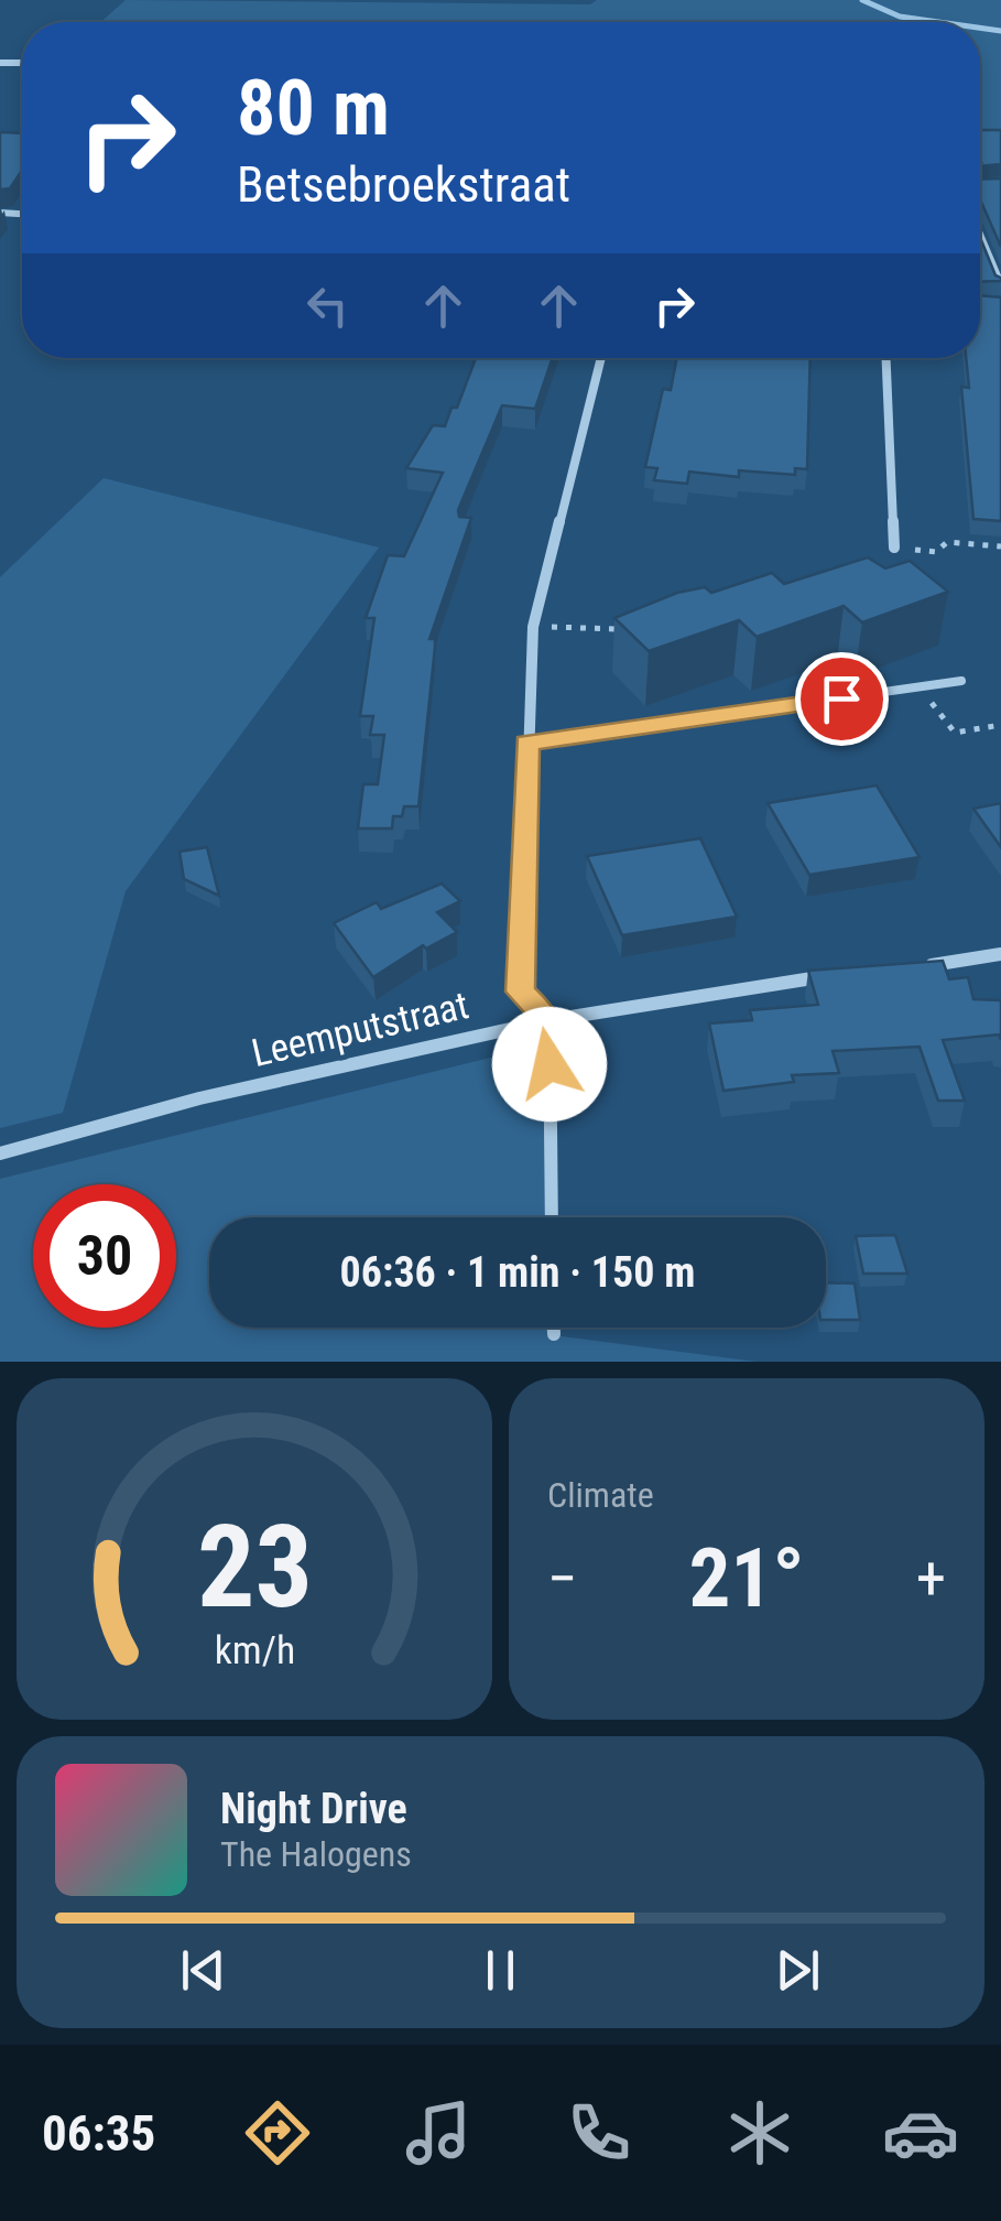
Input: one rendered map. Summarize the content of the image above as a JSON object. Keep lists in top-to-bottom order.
{
  "streets": {
    "street": ["Leemputstraat"]
  },
  "page": {
    "turn": ["80 m", "Betsebroekstraat"],
    "limit": "30",
    "trip": "06:36 · 1 min · 150 m",
    "tile": "Climate",
    "heat": ["−", "21°", "+"],
    "song": ["Night Drive", "The Halogens"],
    "tabs": "06:35",
    "gauge": ["23", "km/h"]
  }
}
